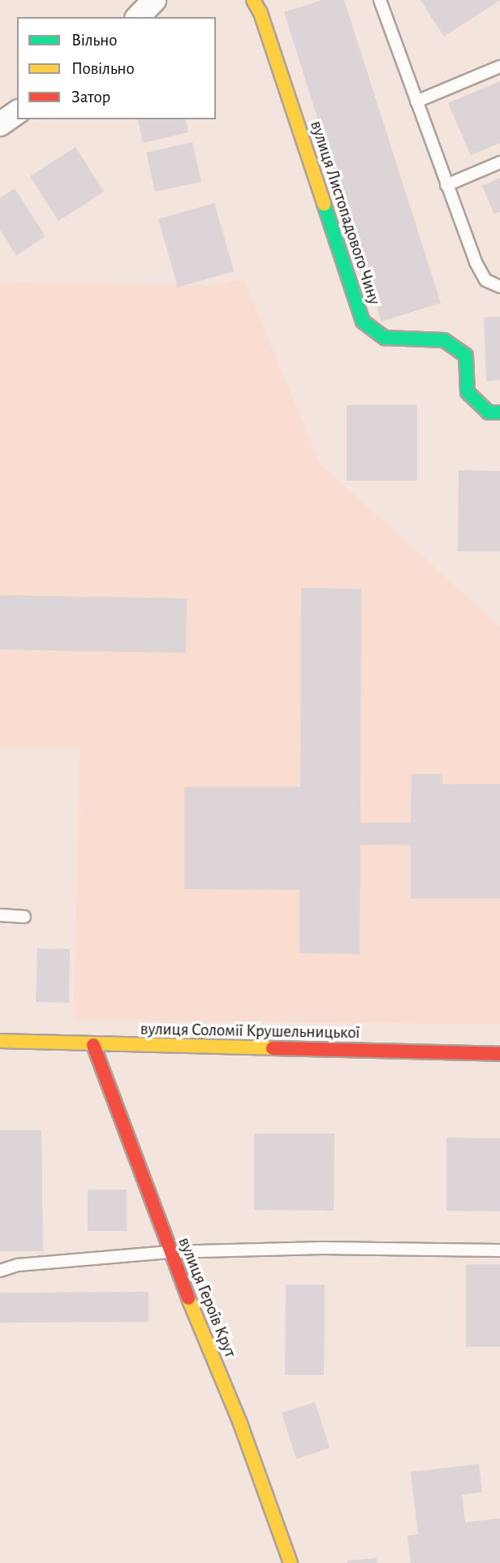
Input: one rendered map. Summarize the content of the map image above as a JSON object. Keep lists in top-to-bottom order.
{
  "streets": {
    "street": ["вулиця Листопадового Чину", "вулиця Соломії Крушельницької", "вулиця Героїв Крут"]
  },
  "crossings": [
    ["вулиця Соломії Крушельницької", "вулиця Героїв Крут"]
  ],
  "legend": ["Вільно", "Повільно", "Затор"]
}
